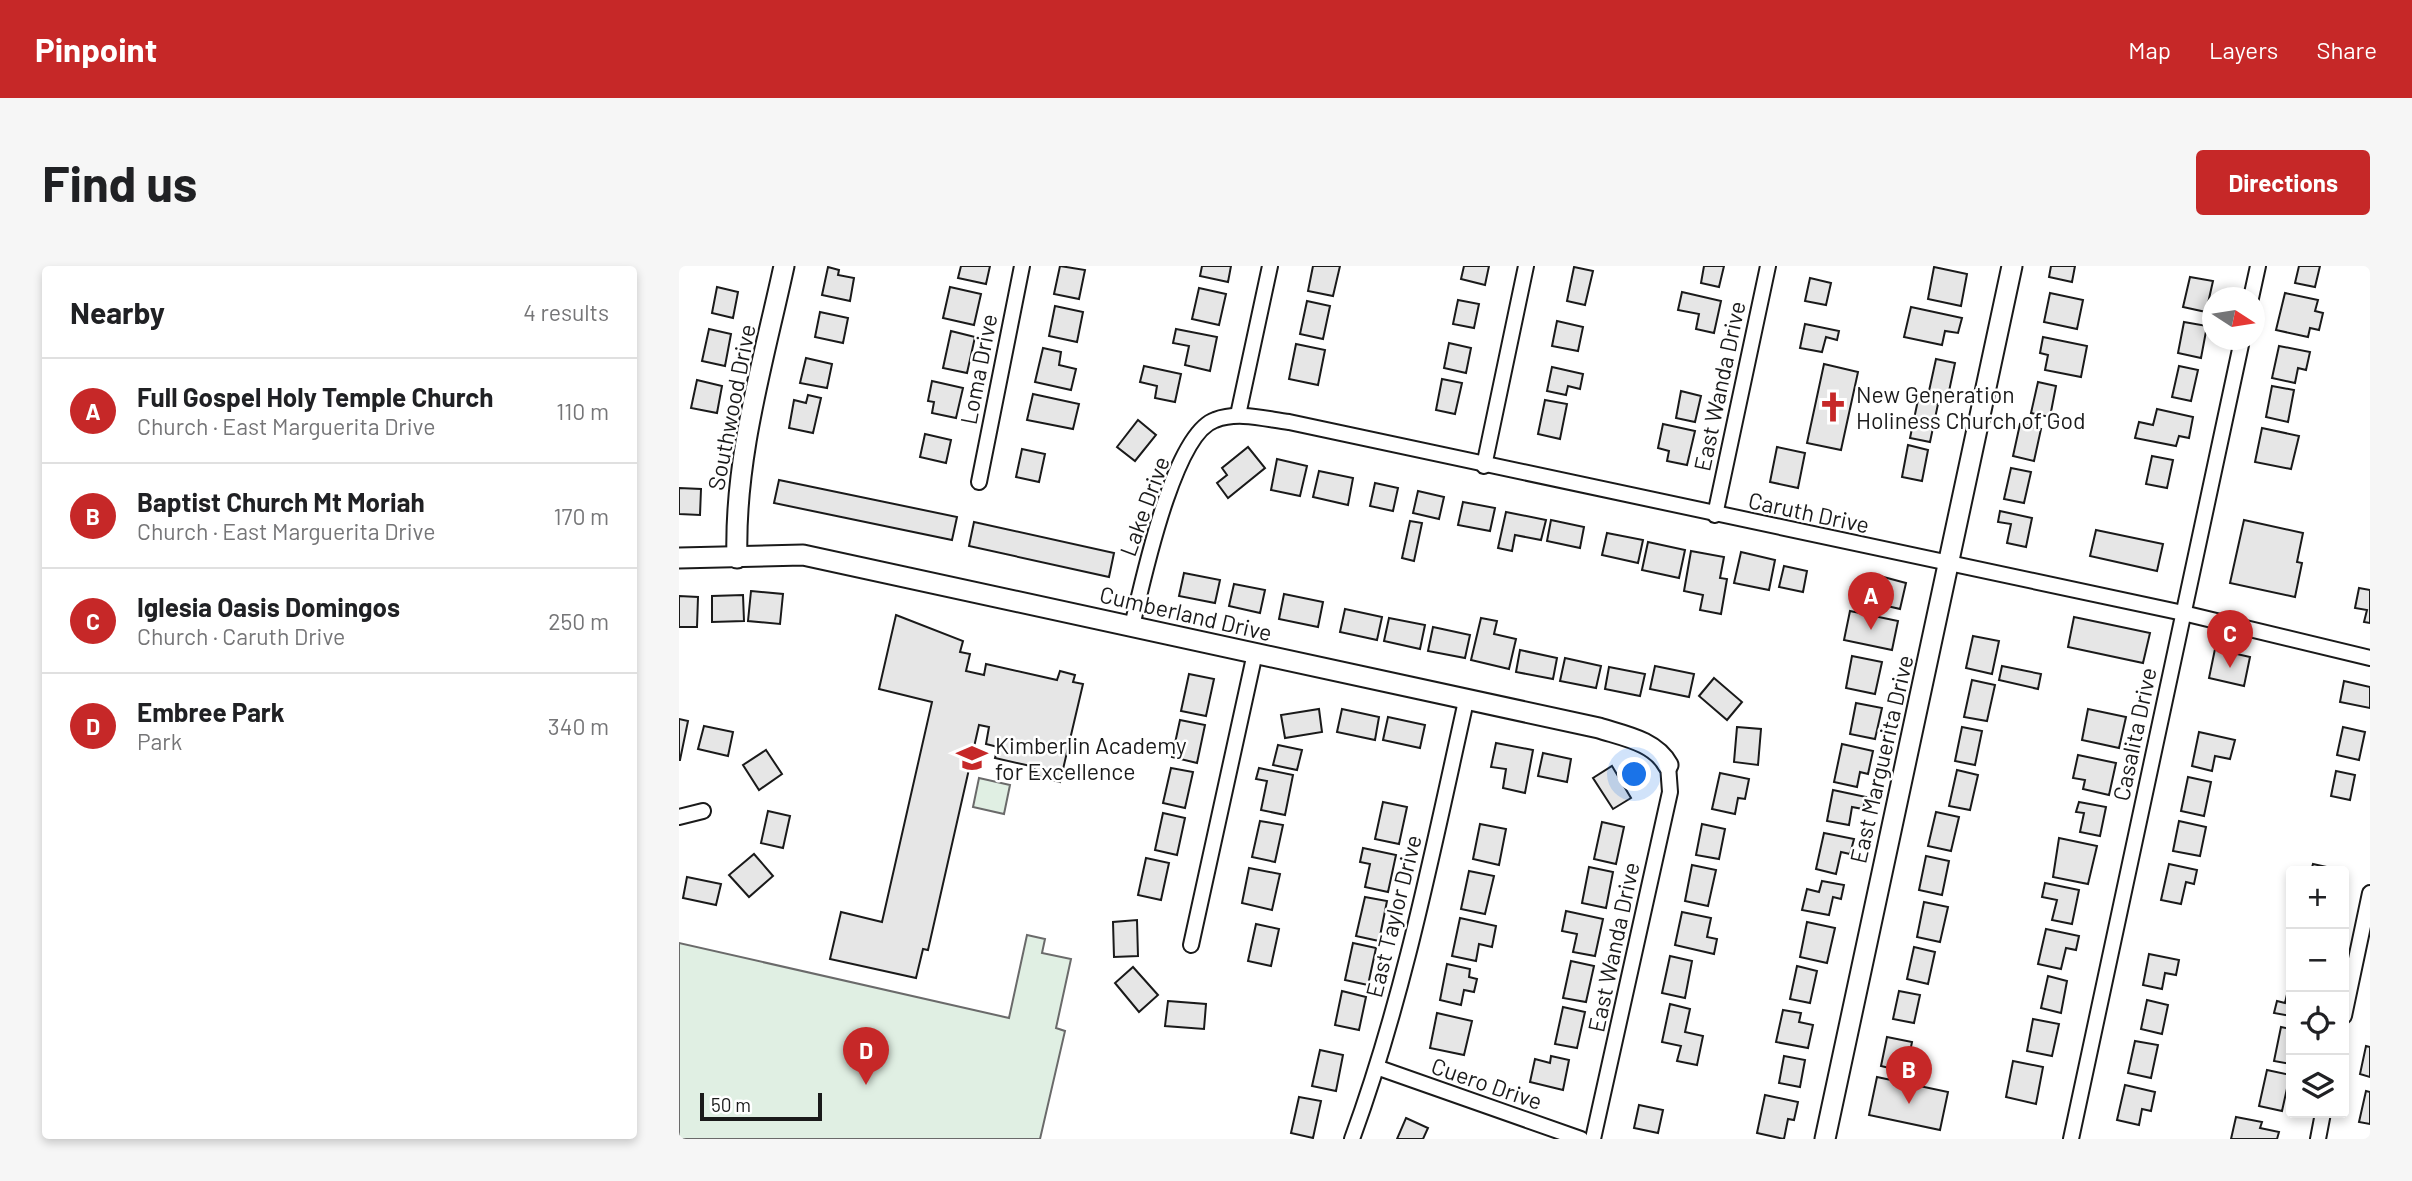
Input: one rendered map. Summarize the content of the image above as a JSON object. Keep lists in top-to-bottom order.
{
  "streets": {
    "street": [
      "Loma Drive",
      "East Wanda Drive",
      "Southwood Drive",
      "Lake Drive",
      "Caruth Drive",
      "Cumberland Drive",
      "Casalita Drive",
      "East Marguerita Drive",
      "East Taylor Drive",
      "Cuero Drive"
    ]
  },
  "crossings": [
    ["East Wanda Drive", "Caruth Drive"],
    ["East Wanda Drive", "Cumberland Drive"],
    ["Southwood Drive", "Cumberland Drive"],
    ["Lake Drive", "Caruth Drive"],
    ["Lake Drive", "Cumberland Drive"],
    ["Caruth Drive", "Casalita Drive"],
    ["Caruth Drive", "East Marguerita Drive"],
    ["Cumberland Drive", "East Taylor Drive"],
    ["East Taylor Drive", "Cuero Drive"]
  ],
  "places": {
    "church": ["New Generation Holiness Church of God"],
    "school or university": ["Kimberlin Academy for Excellence"]
  },
  "scale_bar": "50 m",
  "north": "right",
  "page": {
    "header": "Pinpoint",
    "nav": ["Map", "Layers", "Share"],
    "buttons": "Directions",
    "title": "Find us",
    "heading": ["Nearby", "4 results"],
    "list": [
      {
        "mark": "A",
        "name": "Full Gospel Holy Temple Church",
        "note": "Church · East Marguerita Drive",
        "value": "110 m"
      },
      {
        "mark": "B",
        "name": "Baptist Church Mt Moriah",
        "note": "Church · East Marguerita Drive",
        "value": "170 m"
      },
      {
        "mark": "C",
        "name": "Iglesia Oasis Domingos",
        "note": "Church · Caruth Drive",
        "value": "250 m"
      },
      {
        "mark": "D",
        "name": "Embree Park",
        "note": "Park",
        "value": "340 m"
      }
    ],
    "pins": [
      "A",
      "C",
      "D",
      "B"
    ],
    "map_buttons": ["+", "−"],
    "scale": "50 m"
  }
}
